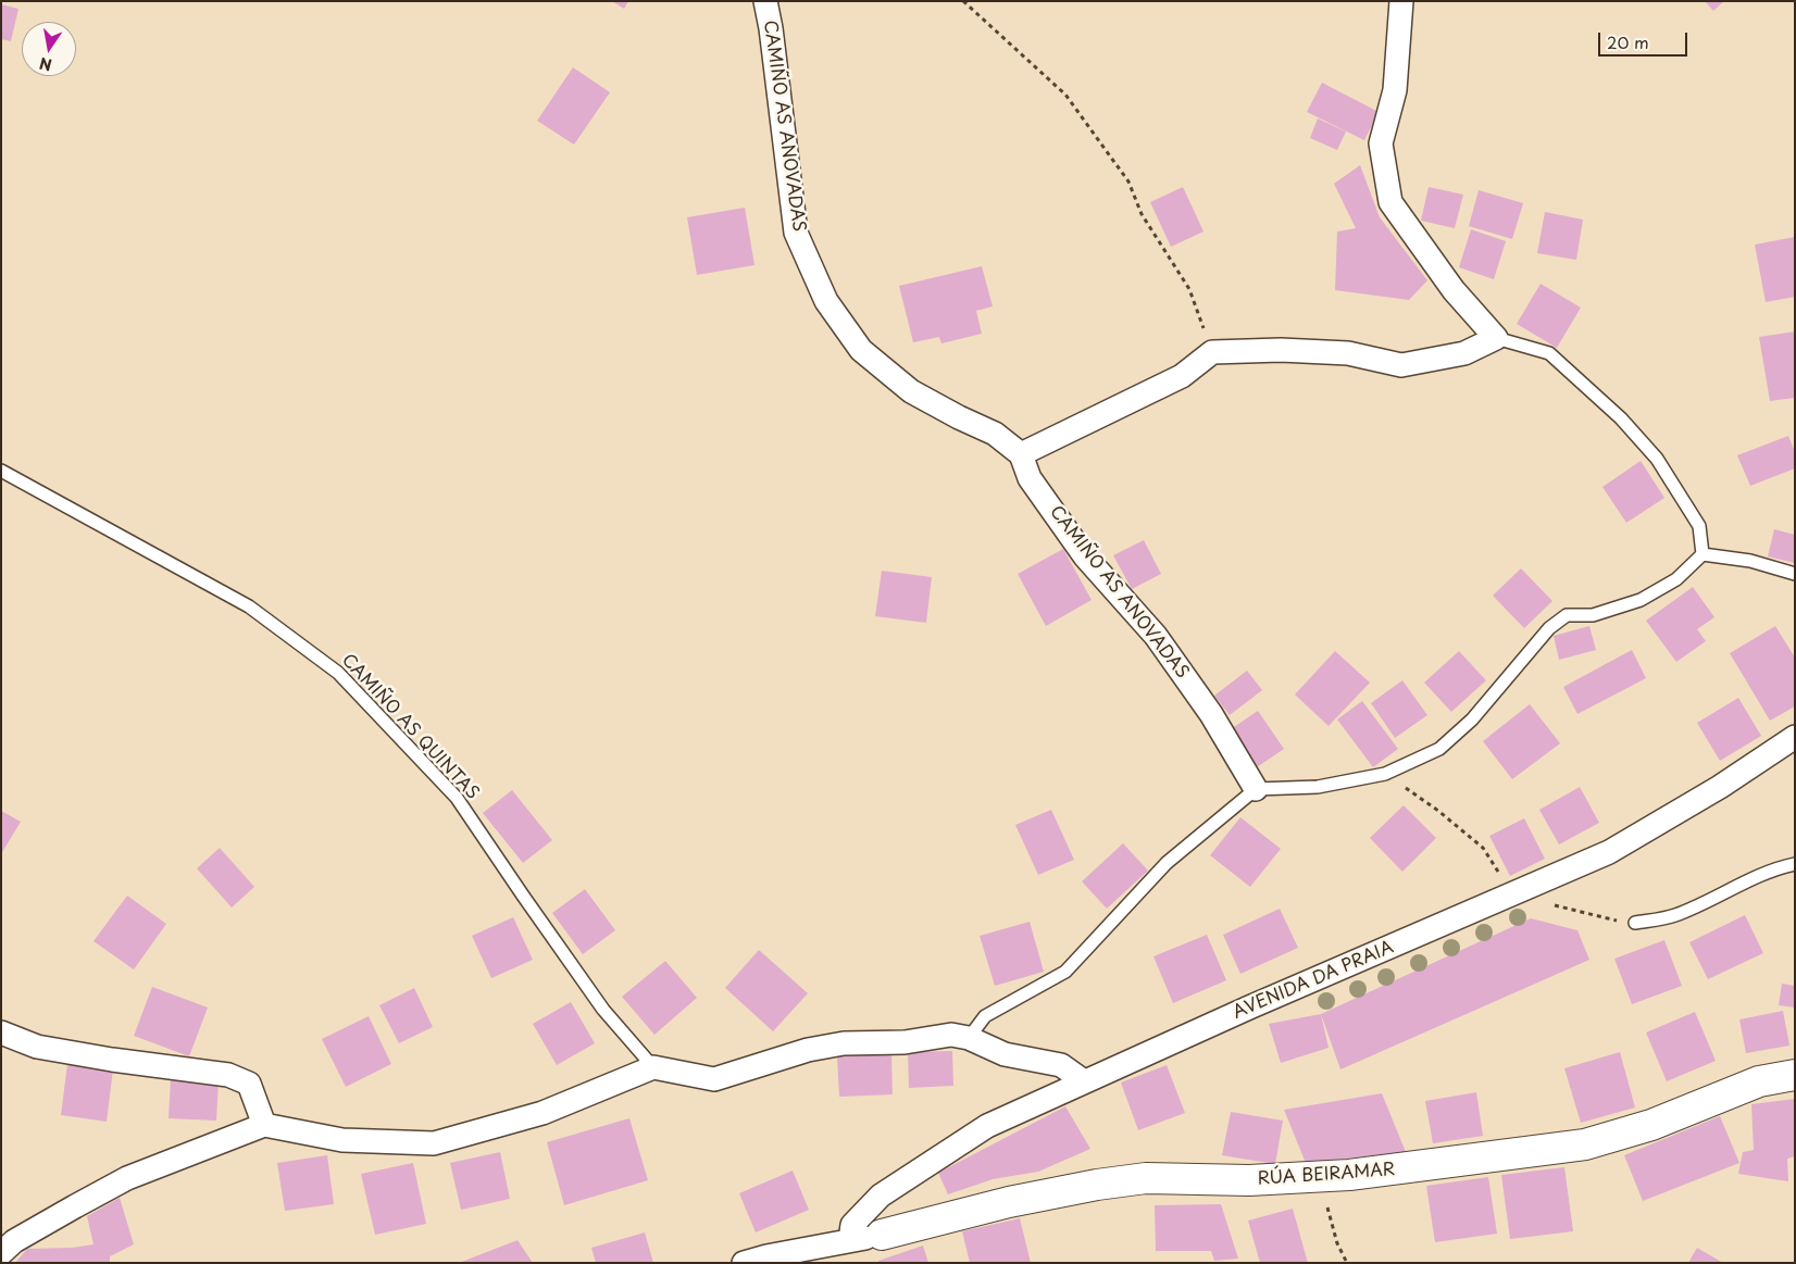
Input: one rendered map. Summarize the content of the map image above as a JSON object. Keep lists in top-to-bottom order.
{
  "streets": {
    "street": ["CAMIÑO AS ANOVADAS", "AVENIDA DA PRAIA", "RÚA BEIRAMAR"],
    "lane": ["CAMIÑO AS QUINTAS"]
  },
  "crossings": [
    ["AVENIDA DA PRAIA", "RÚA BEIRAMAR"]
  ],
  "scale_bar": "20 m",
  "north": "bottom"
}
